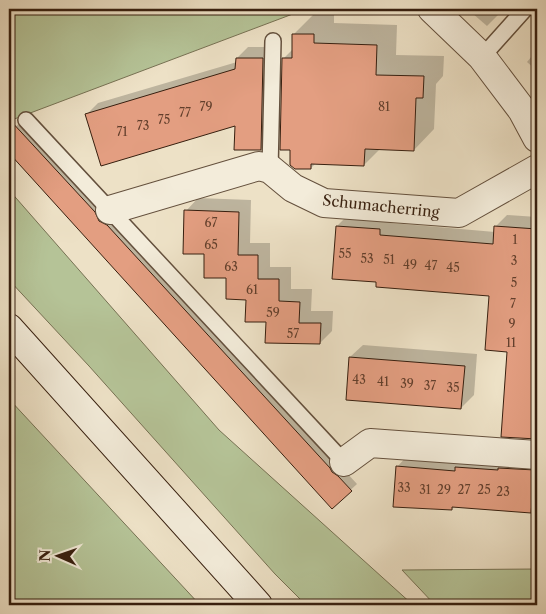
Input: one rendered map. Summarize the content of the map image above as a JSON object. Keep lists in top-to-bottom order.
{
  "streets": {
    "street": ["Schumacherring"]
  },
  "house_numbers": [
    "79",
    "81",
    "77",
    "75",
    "73",
    "71",
    "67",
    "1",
    "65",
    "55",
    "53",
    "51",
    "3",
    "49",
    "47",
    "63",
    "45",
    "5",
    "61",
    "7",
    "59",
    "9",
    "57",
    "11",
    "43",
    "41",
    "39",
    "37",
    "35",
    "33",
    "31",
    "29",
    "27",
    "25",
    "23"
  ],
  "north": "left"
}
